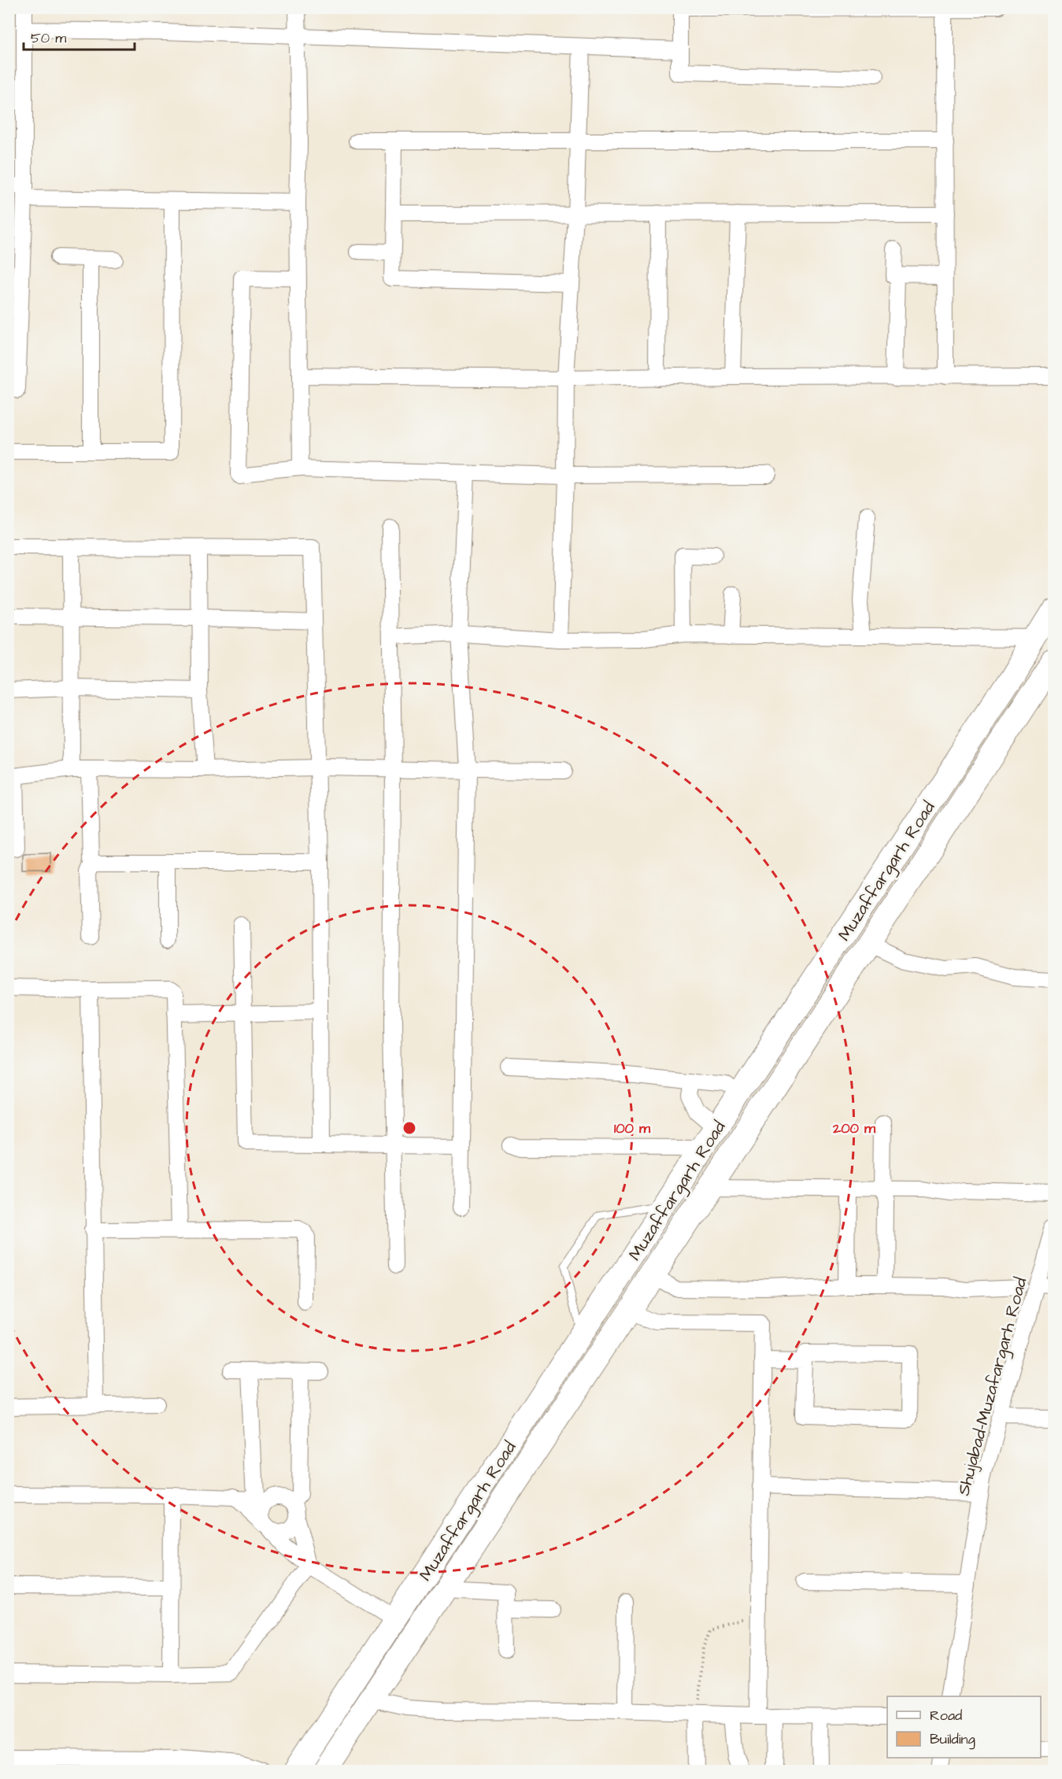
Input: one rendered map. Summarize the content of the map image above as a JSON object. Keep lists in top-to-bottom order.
{
  "streets": {
    "main road": ["Muzaffargarh Road"],
    "street": ["Shujabad-Muzafargarh Road"]
  },
  "legend": ["Road", "Building"],
  "scale_bar": "50 m",
  "rings": ["100 m", "200 m"]
}
